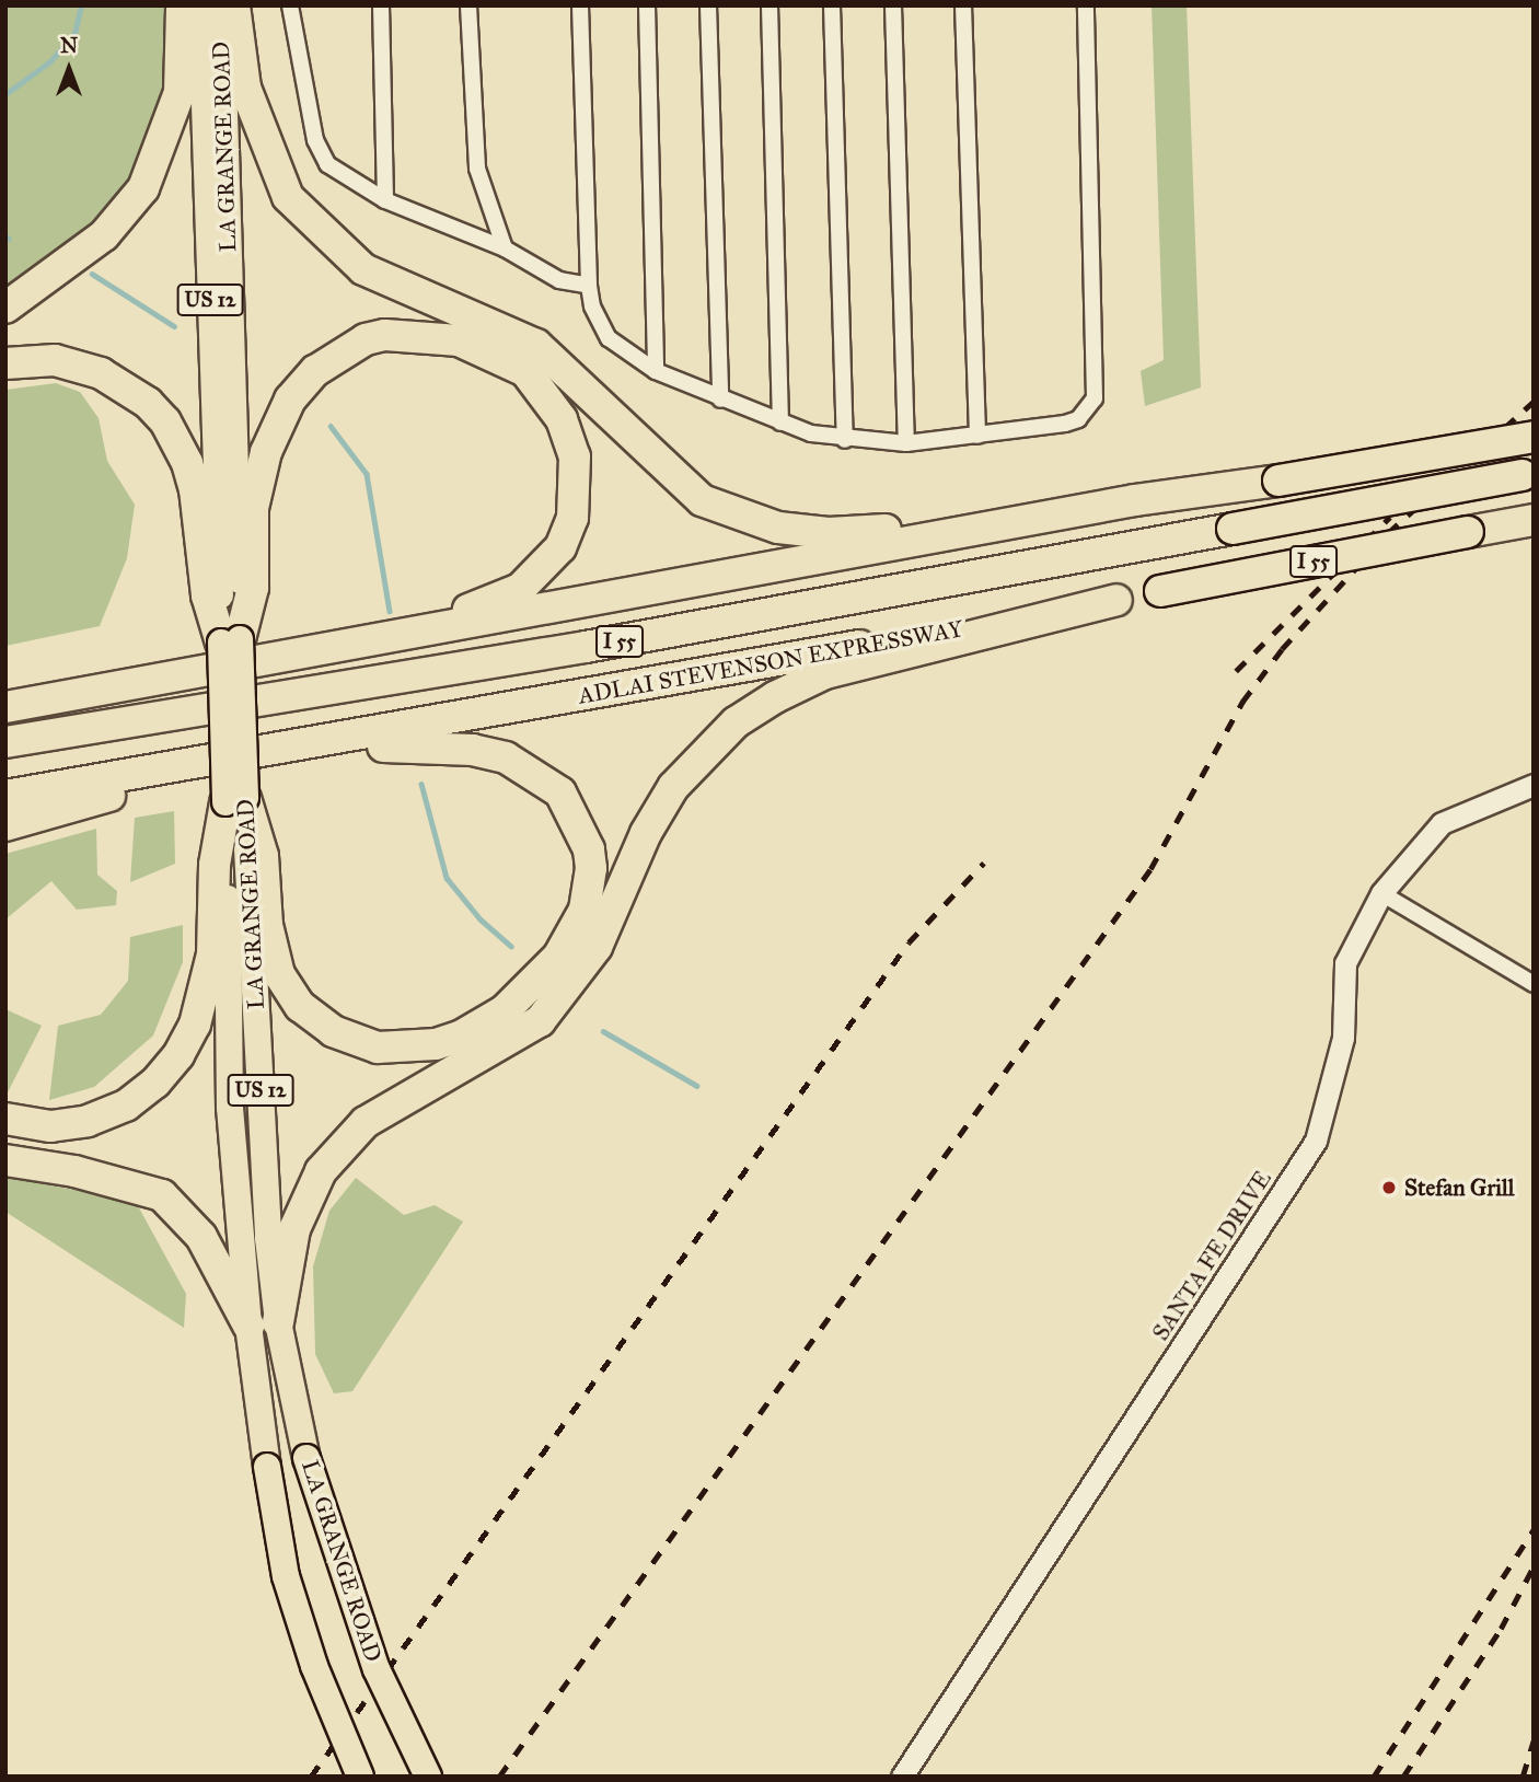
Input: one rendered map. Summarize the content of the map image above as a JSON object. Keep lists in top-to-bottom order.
{
  "streets": {
    "highway": [
      "LA GRANGE ROAD",
      "US 12",
      "I 55",
      "ADLAI STEVENSON EXPRESSWAY"
    ],
    "street": ["SANTA FE DRIVE"]
  },
  "places": ["Stefan Grill"],
  "north": "top"
}
